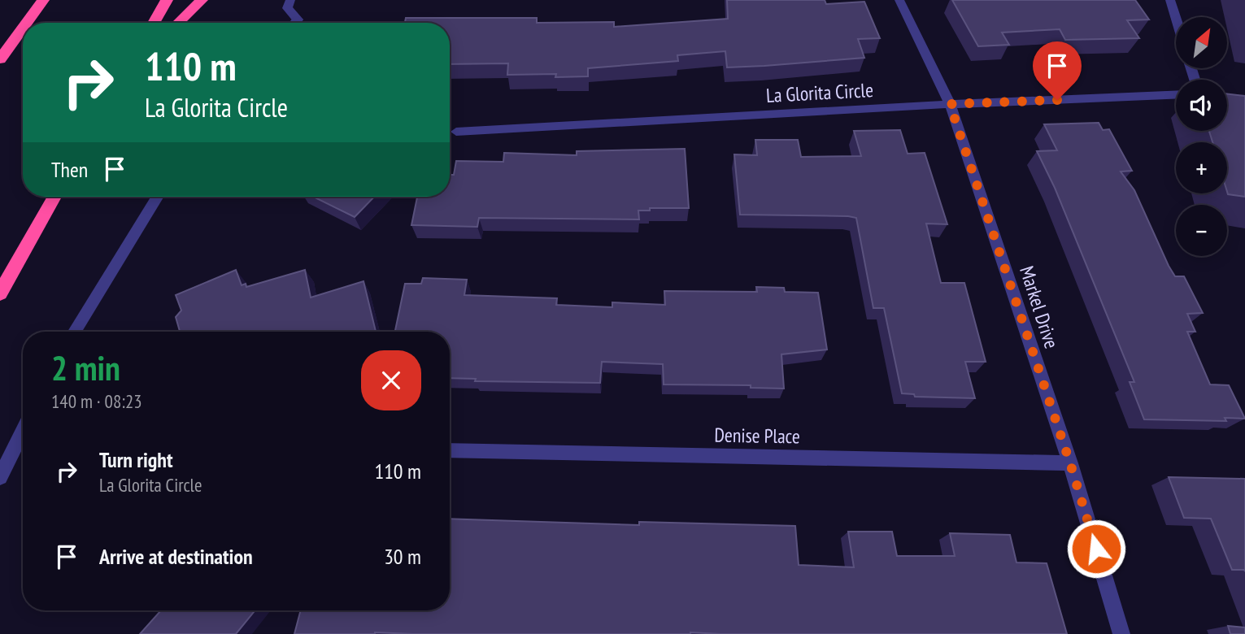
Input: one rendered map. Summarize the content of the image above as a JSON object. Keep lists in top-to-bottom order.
{
  "streets": {
    "street": ["La Glorita Circle", "Markel Drive", "Denise Place"]
  },
  "crossings": [
    ["La Glorita Circle", "Markel Drive"],
    ["Markel Drive", "Denise Place"]
  ],
  "north": "top right",
  "page": {
    "map_buttons": ["+", "−"],
    "turn": ["110 m", "La Glorita Circle"],
    "then": "Then",
    "heading": ["2 min", "140 m · 08:23"],
    "list": [
      {
        "name": "Turn right",
        "note": "La Glorita Circle",
        "value": "110 m"
      },
      {
        "name": "Arrive at destination",
        "value": "30 m"
      }
    ]
  }
}
